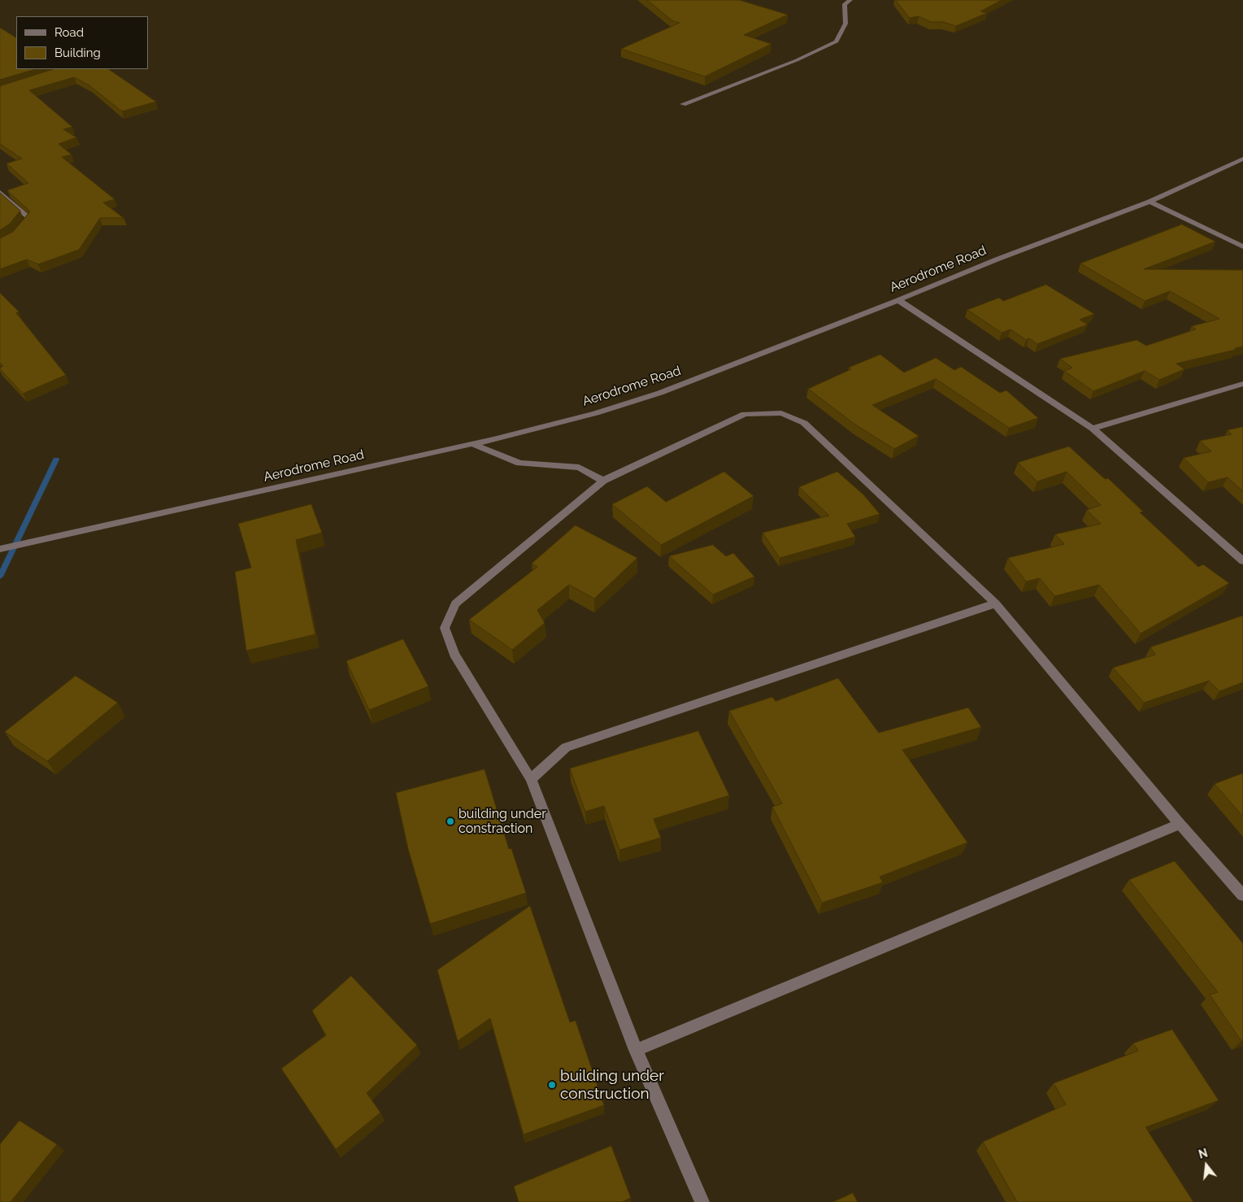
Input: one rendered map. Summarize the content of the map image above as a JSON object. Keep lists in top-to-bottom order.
{
  "streets": {
    "street": ["Aerodrome Road"]
  },
  "places": ["building under constraction", "building under construction"],
  "legend": ["Road", "Building"],
  "north": "top"
}
